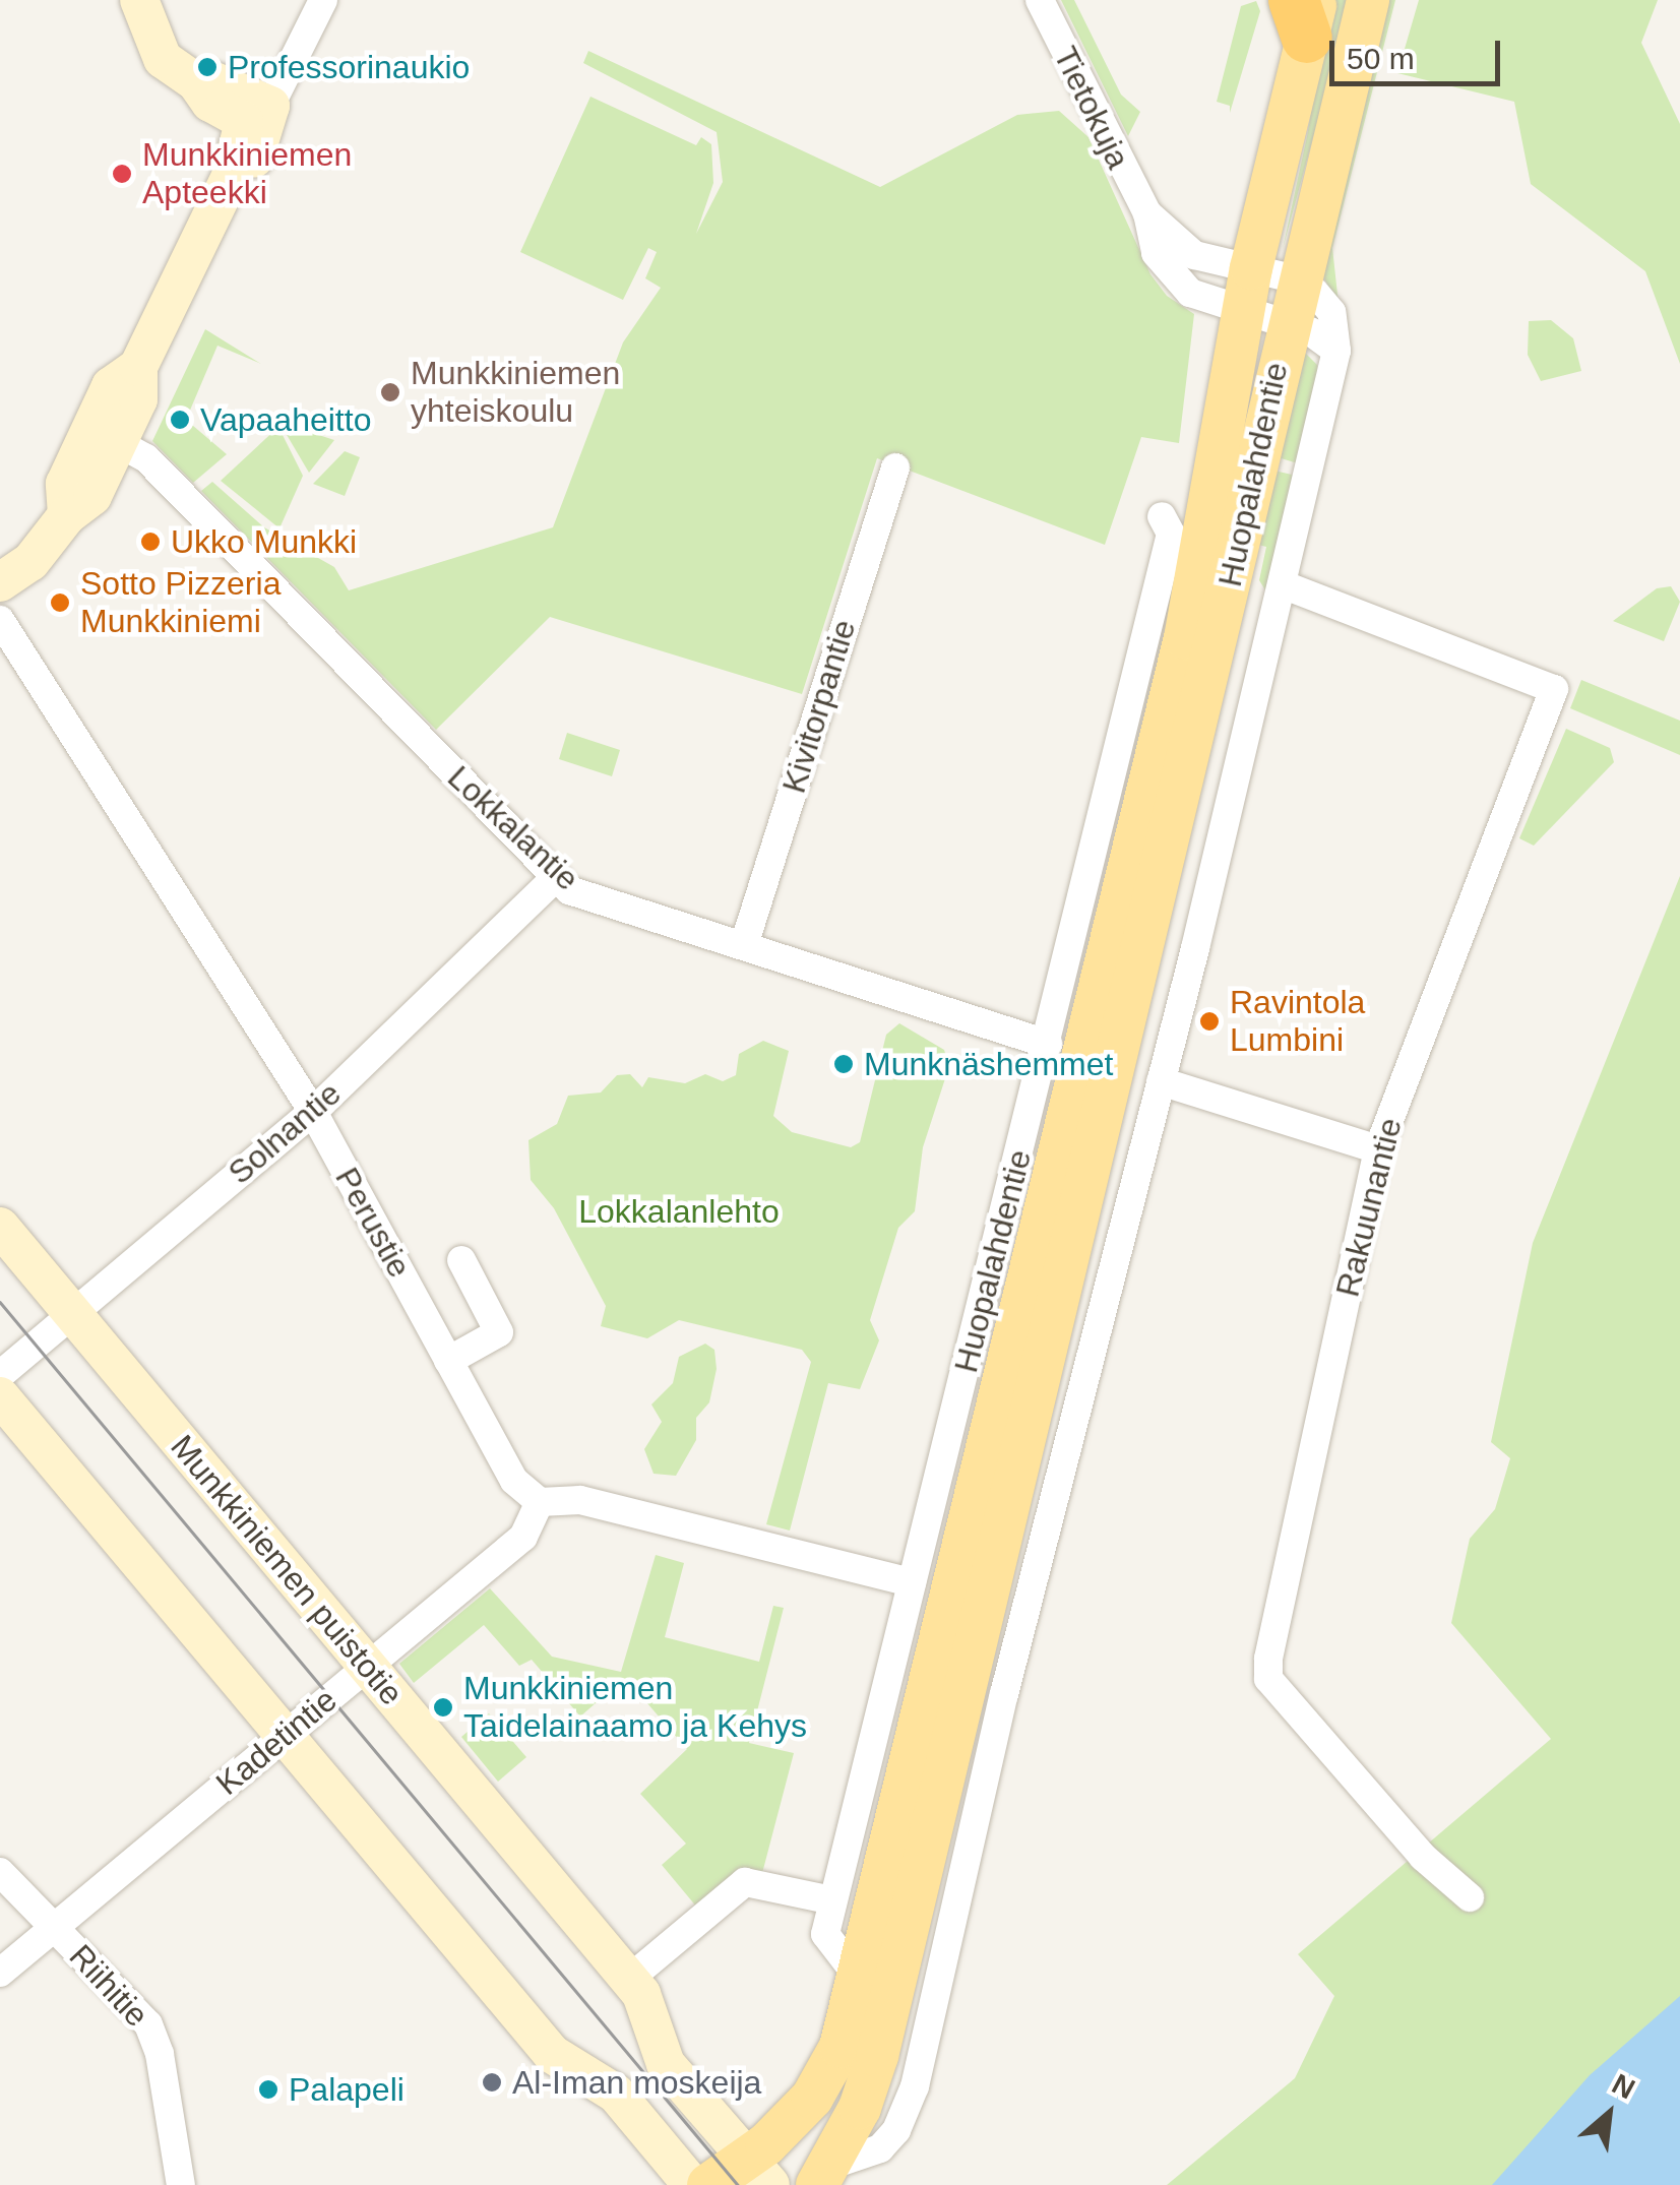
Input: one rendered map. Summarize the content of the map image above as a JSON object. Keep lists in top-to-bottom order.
{
  "streets": {
    "main road": ["Huopalahdentie"],
    "street": [
      "Tietokuja",
      "Kivitorpantie",
      "Lokkalantie",
      "Solnantie",
      "Rakuunantie",
      "Perustie",
      "Munkkiniemen puistotie",
      "Kadetintie",
      "Riihitie"
    ]
  },
  "crossings": [
    ["Tietokuja", "Huopalahdentie"],
    ["Huopalahdentie", "Lokkalantie"],
    ["Huopalahdentie", "Rakuunantie"],
    ["Huopalahdentie", "Munkkiniemen puistotie"],
    ["Kivitorpantie", "Lokkalantie"],
    ["Lokkalantie", "Solnantie"],
    ["Solnantie", "Perustie"],
    ["Solnantie", "Munkkiniemen puistotie"],
    ["Perustie", "Kadetintie"],
    ["Munkkiniemen puistotie", "Kadetintie"],
    ["Kadetintie", "Riihitie"]
  ],
  "parks": ["Lokkalanlehto"],
  "places": [
    "Professorinaukio",
    "Munkkiniemen Apteekki",
    "Munkkiniemen yhteiskoulu",
    "Vapaaheitto",
    "Ukko Munkki",
    "Sotto Pizzeria Munkkiniemi",
    "Ravintola Lumbini",
    "Munknäshemmet",
    "Munkkiniemen Taidelainaamo ja Kehys",
    "Al-Iman moskeija",
    "Palapeli"
  ],
  "scale_bar": "50 m",
  "north": "top right"
}
